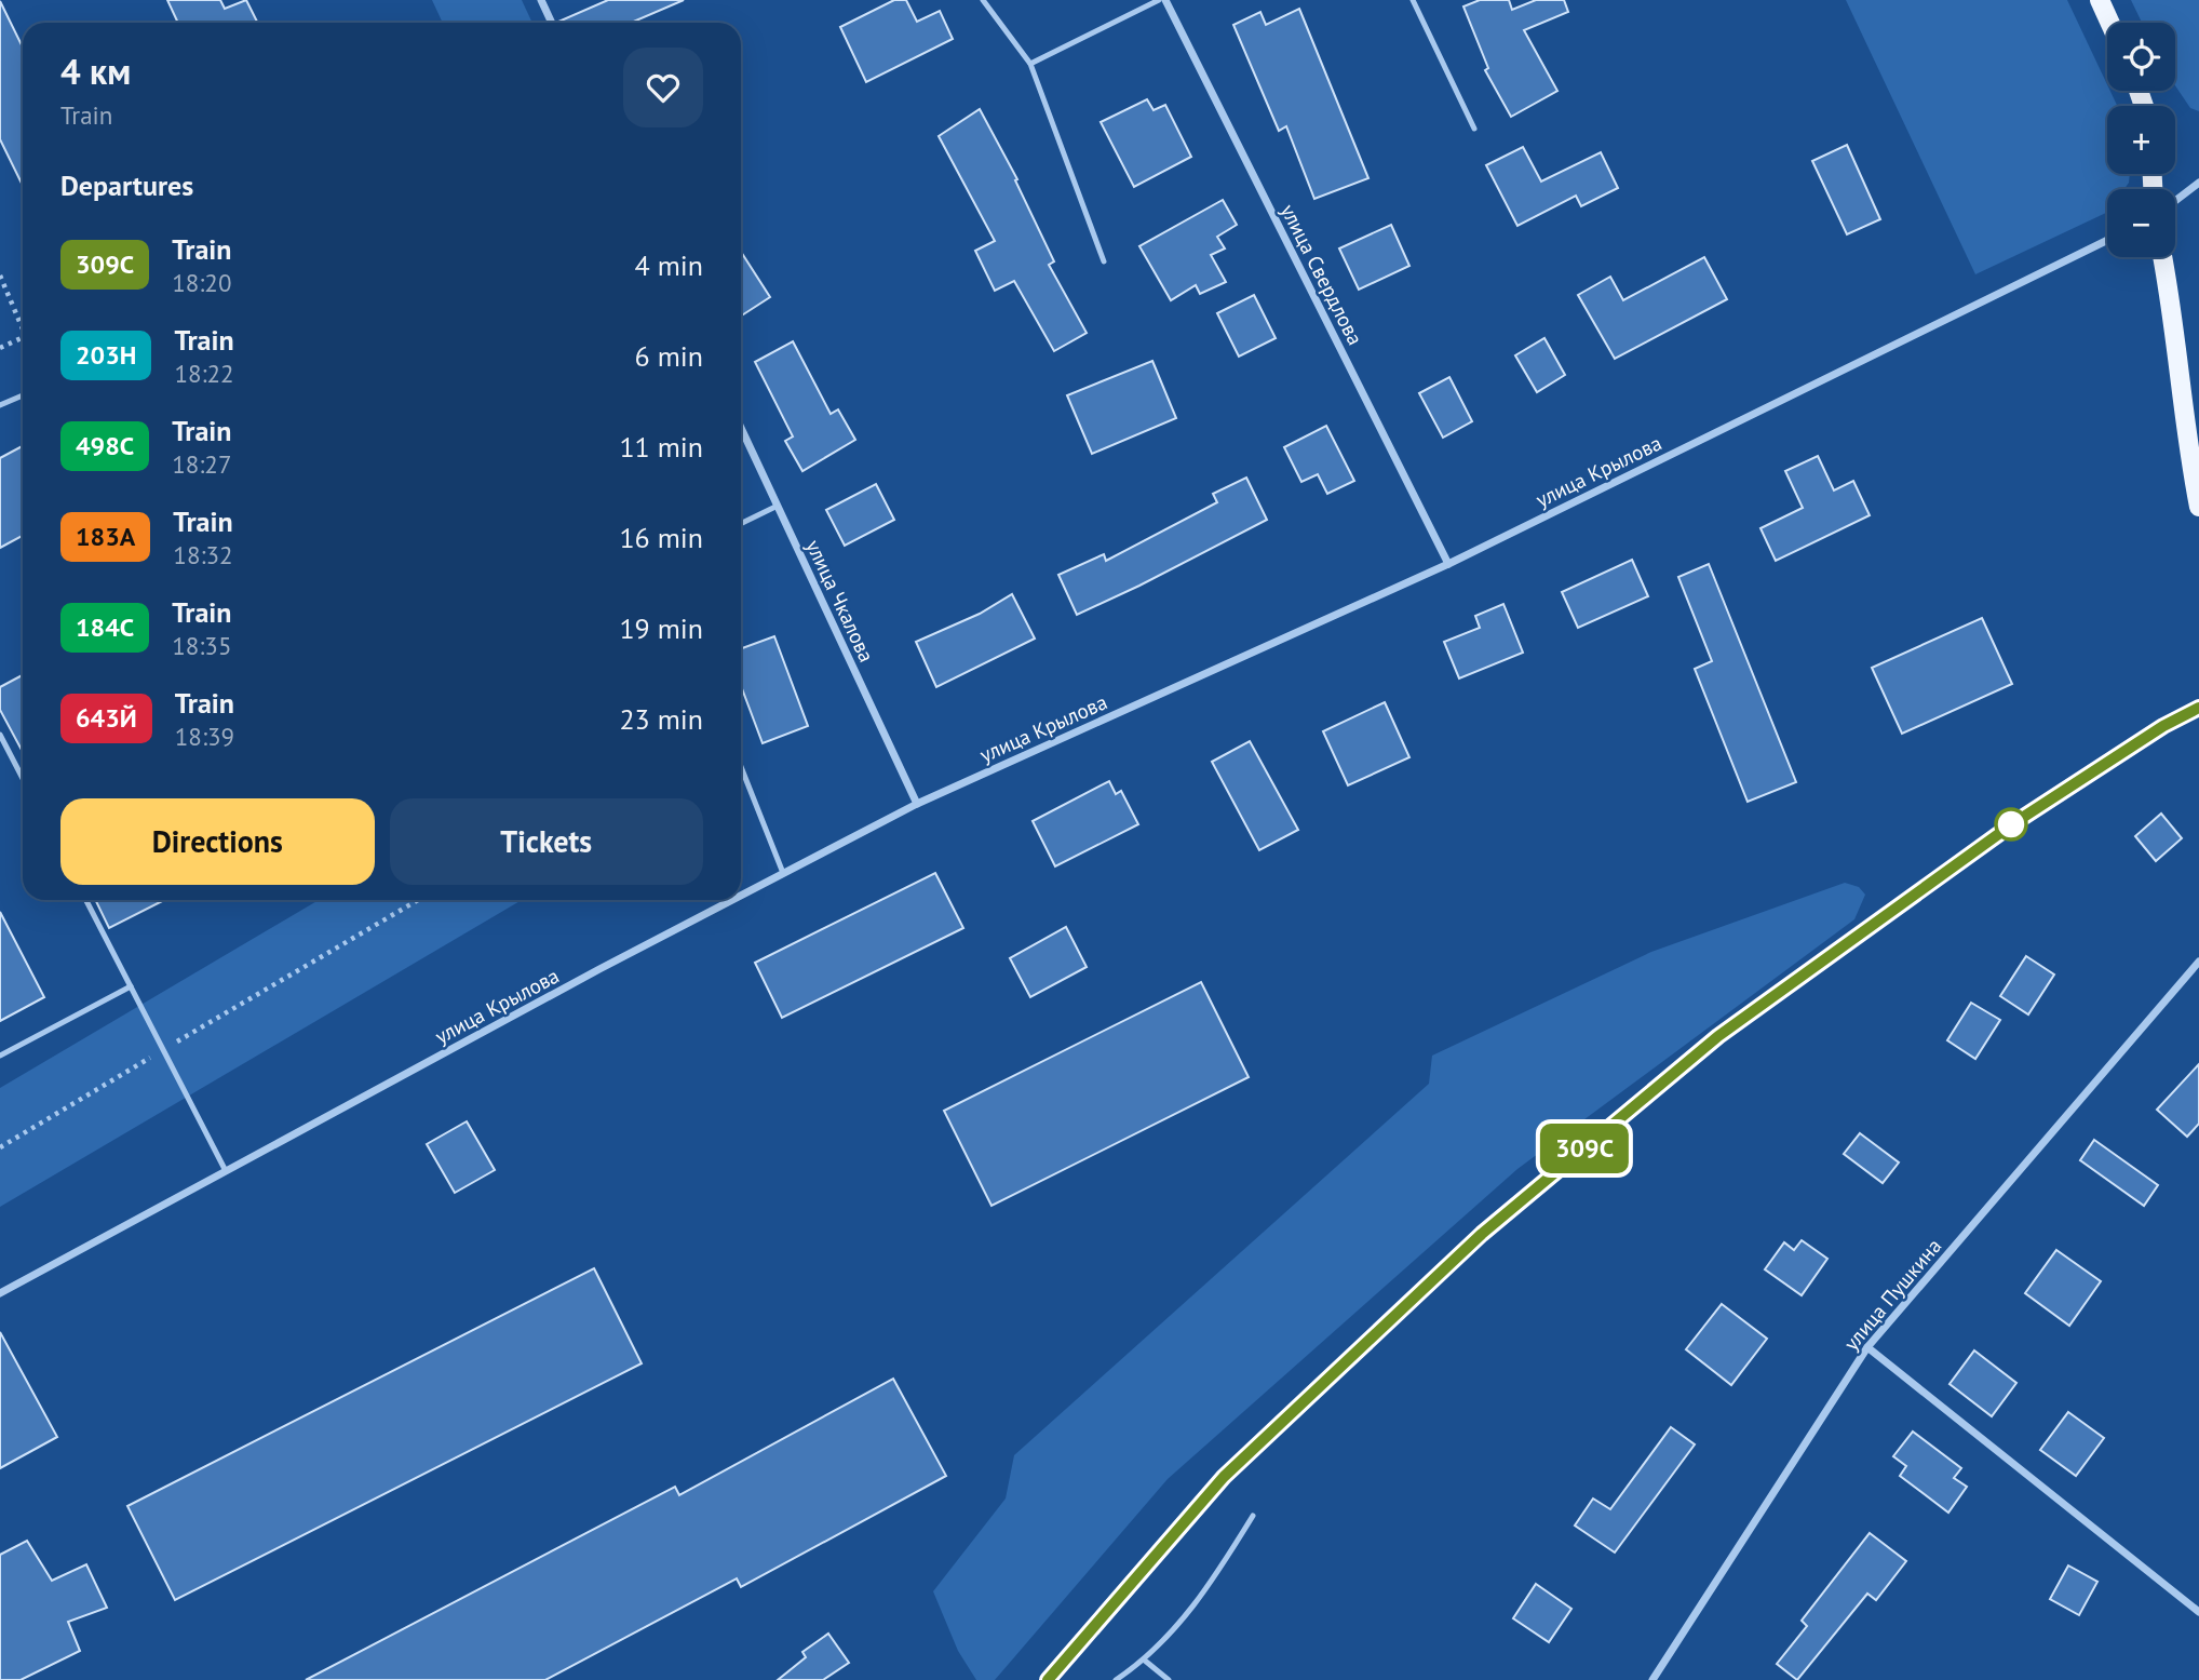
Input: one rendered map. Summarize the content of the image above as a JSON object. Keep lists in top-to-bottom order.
{
  "streets": {
    "street": [
      "улица Свердлова",
      "улица Крылова",
      "улица Чкалова",
      "улица Пушкина"
    ]
  },
  "crossings": [
    ["улица Свердлова", "улица Крылова"],
    ["улица Крылова", "улица Чкалова"]
  ],
  "page": {
    "on_map": "309С",
    "map_buttons": ["+", "−"],
    "heading": [
      ["4 км", "Train"],
      "Departures"
    ],
    "list": [
      {
        "mark": "309С",
        "name": "Train",
        "note": "18:20",
        "value": "4 min"
      },
      {
        "mark": "203Н",
        "name": "Train",
        "note": "18:22",
        "value": "6 min"
      },
      {
        "mark": "498С",
        "name": "Train",
        "note": "18:27",
        "value": "11 min"
      },
      {
        "mark": "183А",
        "name": "Train",
        "note": "18:32",
        "value": "16 min"
      },
      {
        "mark": "184С",
        "name": "Train",
        "note": "18:35",
        "value": "19 min"
      },
      {
        "mark": "643Й",
        "name": "Train",
        "note": "18:39",
        "value": "23 min"
      }
    ],
    "buttons": ["Directions", "Tickets"]
  }
}
